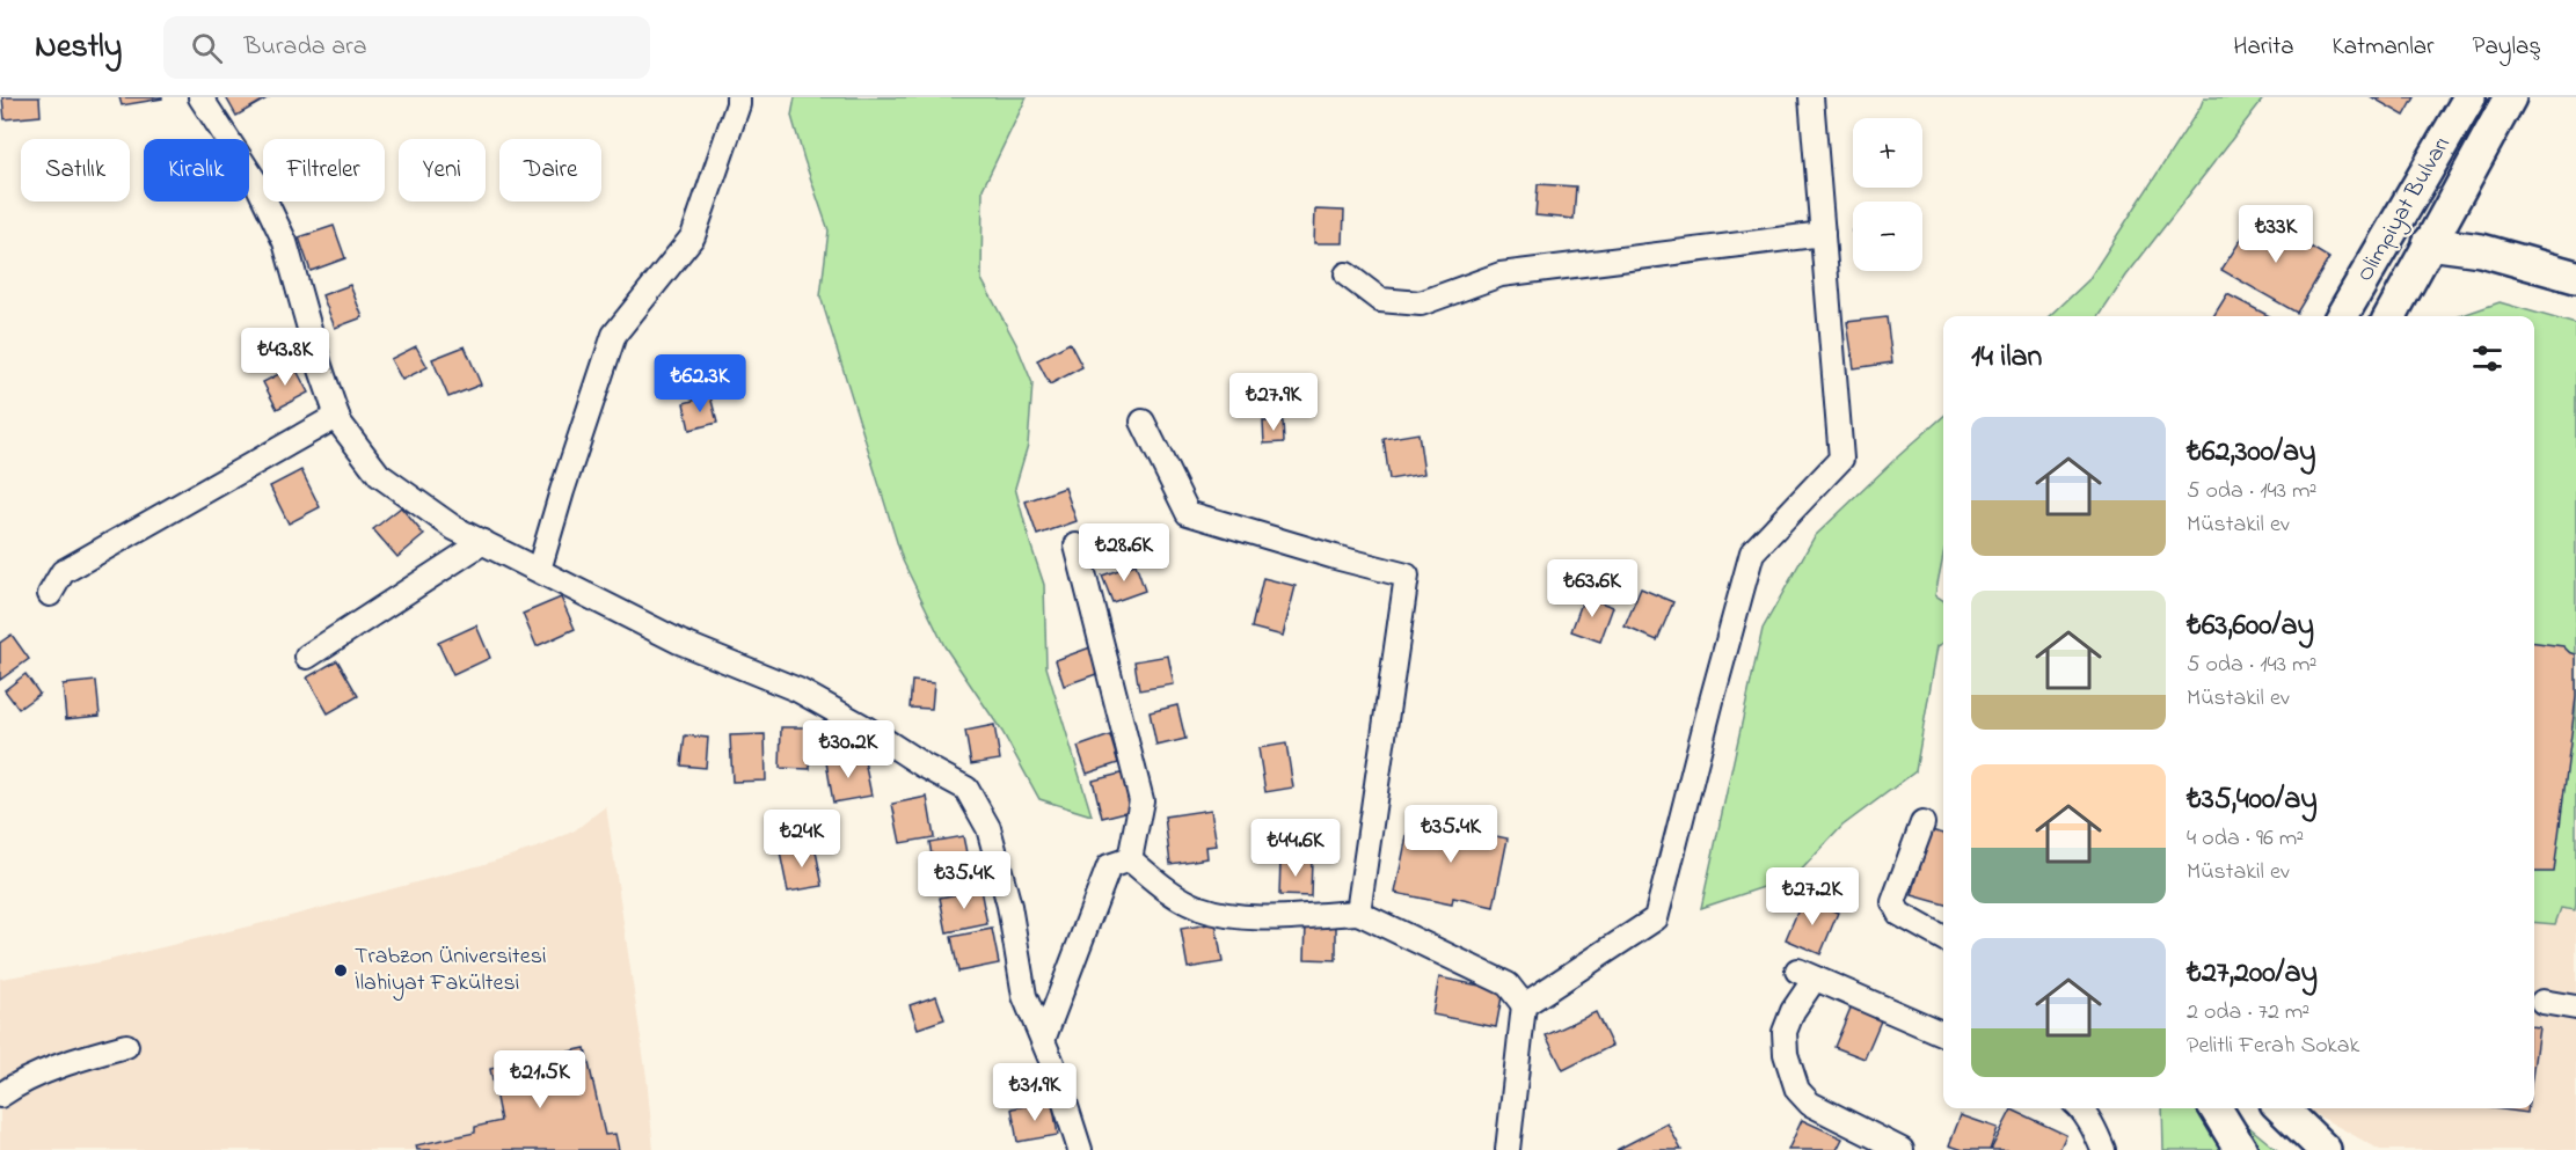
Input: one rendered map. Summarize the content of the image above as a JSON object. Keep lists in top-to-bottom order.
{
  "streets": {
    "main road": ["Olimpiyat Bulvarı"]
  },
  "places": ["Trabzon Üniversitesi İlahiyat Fakültesi"],
  "page": {
    "header": "Nestly",
    "search": "Burada ara",
    "nav": ["Harita", "Katmanlar", "Paylaş"],
    "map_buttons": ["+", "−"],
    "chip": [
      "Satılık",
      "Kiralık",
      "Filtreler",
      "Yeni",
      "Daire"
    ],
    "price": [
      "₺33K",
      "₺43.8K",
      "₺62.3K",
      "₺27.9K",
      "₺28.6K",
      "₺63.6K",
      "₺30.2K",
      "₺35.4K",
      "₺24K",
      "₺44.6K",
      "₺35.4K",
      "₺27.2K",
      "₺21.5K",
      "₺31.9K"
    ],
    "heading": "14 ilan",
    "list": [
      {
        "name": "₺62,300/ay",
        "note": "5 oda · 143 m² · Müstakil ev"
      },
      {
        "name": "₺63,600/ay",
        "note": "5 oda · 143 m² · Müstakil ev"
      },
      {
        "name": "₺35,400/ay",
        "note": "4 oda · 96 m² · Müstakil ev"
      },
      {
        "name": "₺27,200/ay",
        "note": "2 oda · 72 m² · Pelitli Ferah Sokak"
      }
    ]
  }
}
